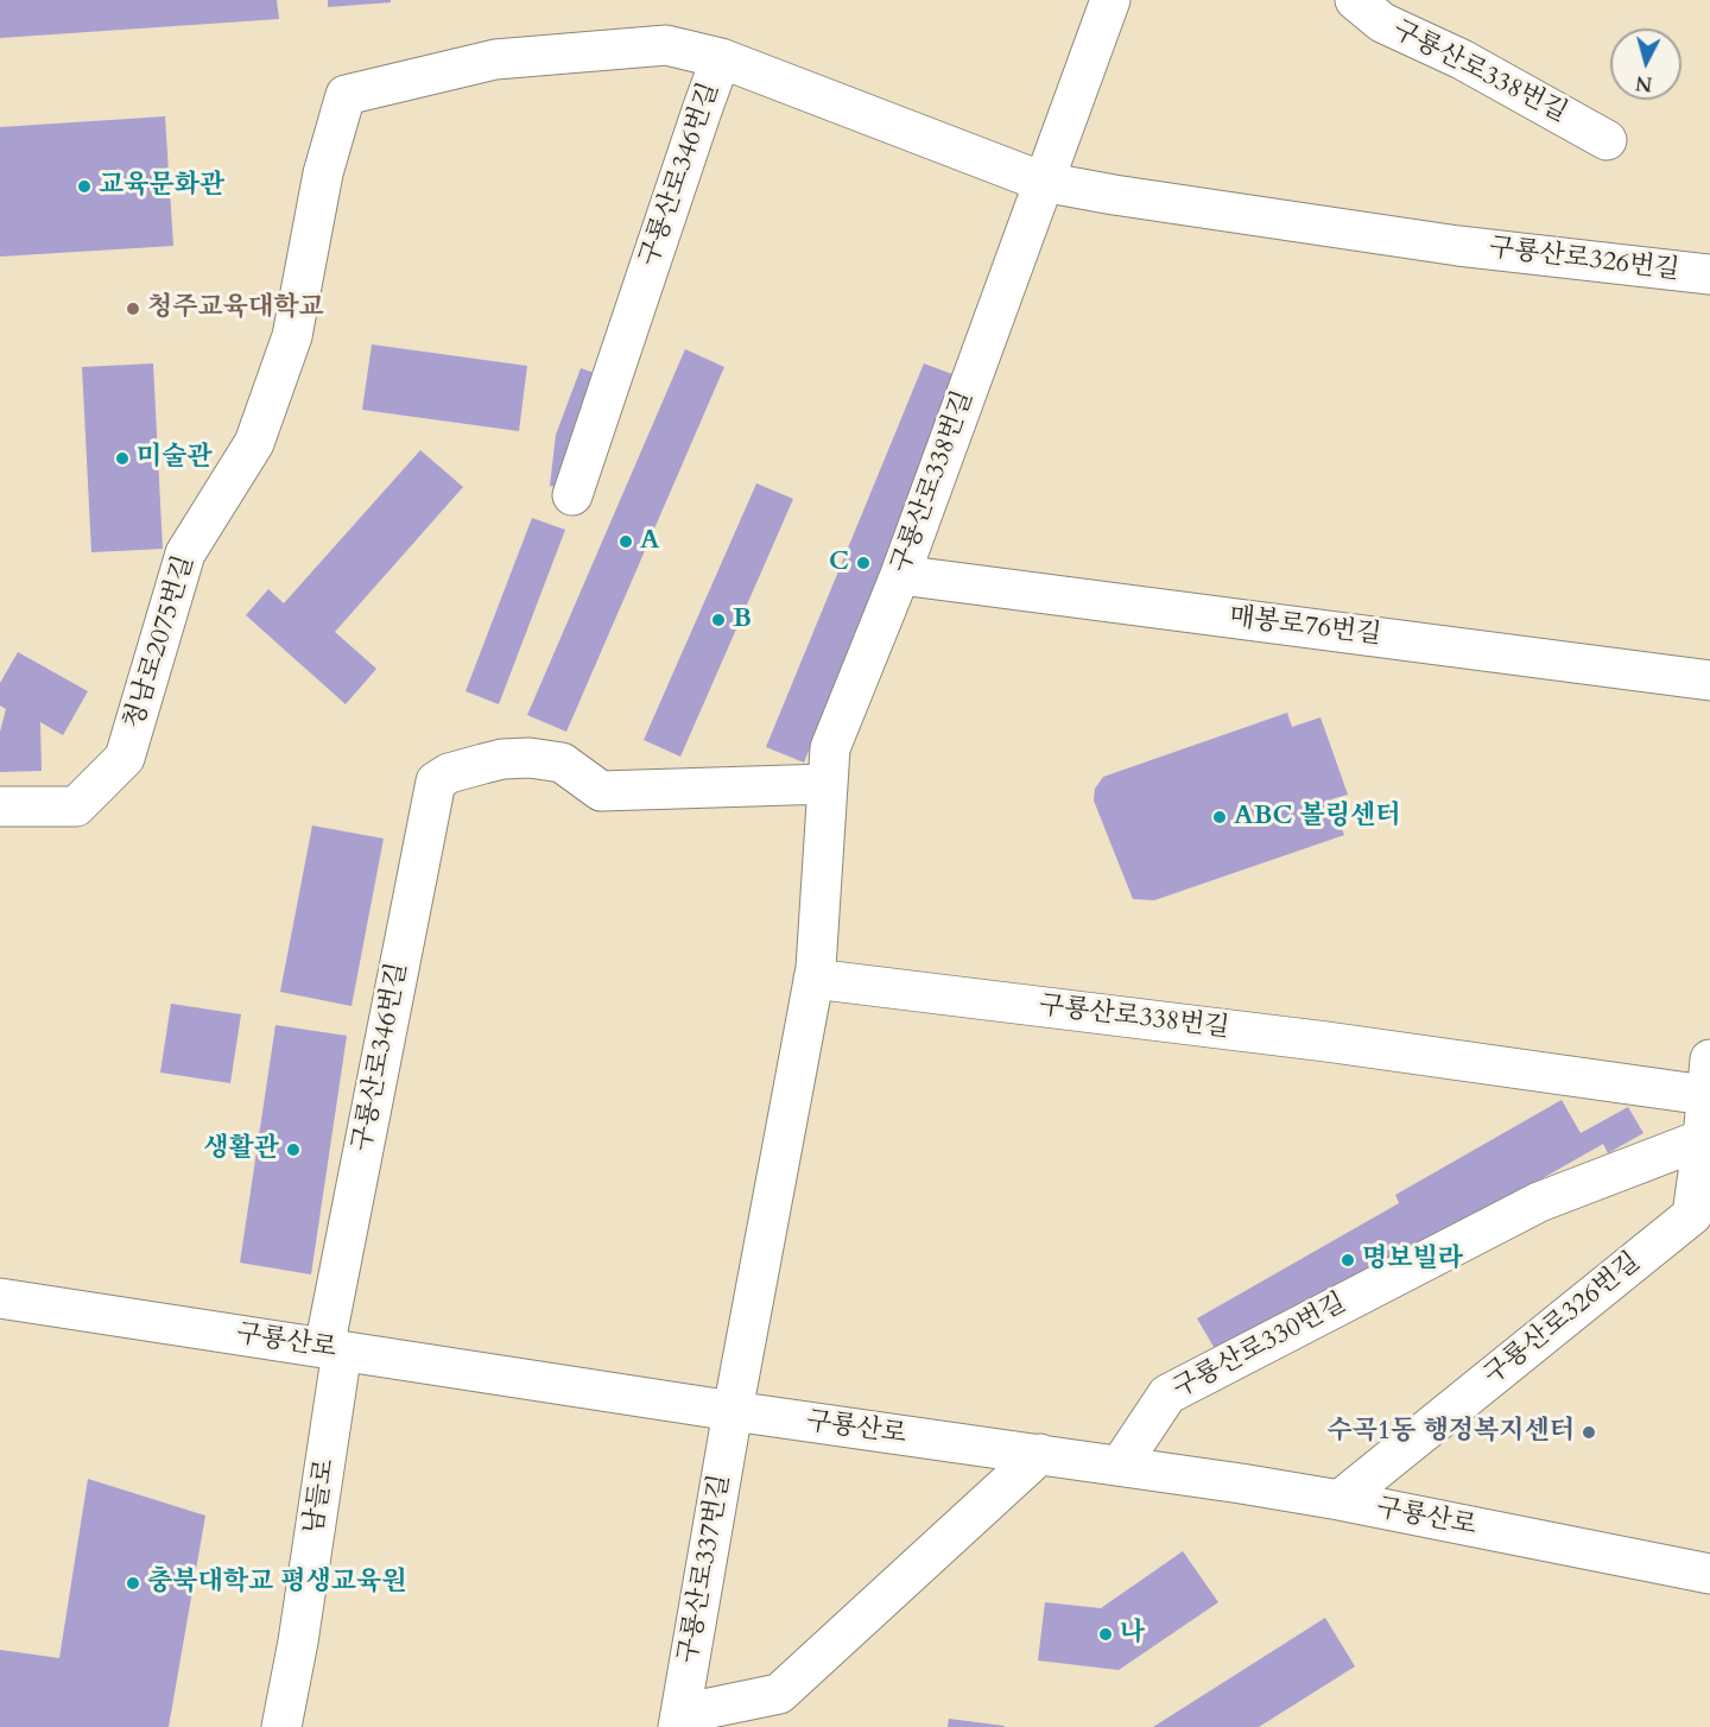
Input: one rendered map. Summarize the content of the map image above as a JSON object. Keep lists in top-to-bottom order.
{
  "streets": {
    "street": [
      "구룡산로338번길",
      "구룡산로346번길",
      "구룡산로326번길",
      "매봉로76번길",
      "청남로2075번길",
      "구룡산로",
      "구룡산로330번길",
      "남들로",
      "구룡산로337번길"
    ]
  },
  "crossings": [
    ["구룡산로338번길", "구룡산로346번길"],
    ["구룡산로338번길", "구룡산로326번길"],
    ["구룡산로338번길", "매봉로76번길"],
    ["구룡산로338번길", "구룡산로"],
    ["구룡산로338번길", "구룡산로337번길"],
    ["구룡산로346번길", "구룡산로326번길"],
    ["구룡산로346번길", "청남로2075번길"],
    ["구룡산로346번길", "구룡산로"],
    ["구룡산로346번길", "남들로"],
    ["구룡산로326번길", "구룡산로"],
    ["구룡산로326번길", "구룡산로330번길"],
    ["구룡산로", "구룡산로330번길"],
    ["구룡산로", "남들로"],
    ["구룡산로", "구룡산로337번길"]
  ],
  "places": [
    "교육문화관",
    "청주교육대학교",
    "미술관",
    "A",
    "C",
    "B",
    "ABC 볼링센터",
    "생활관",
    "명보빌라",
    "수곡1동 행정복지센터",
    "충북대학교 평생교육원",
    "나"
  ],
  "north": "bottom"
}
